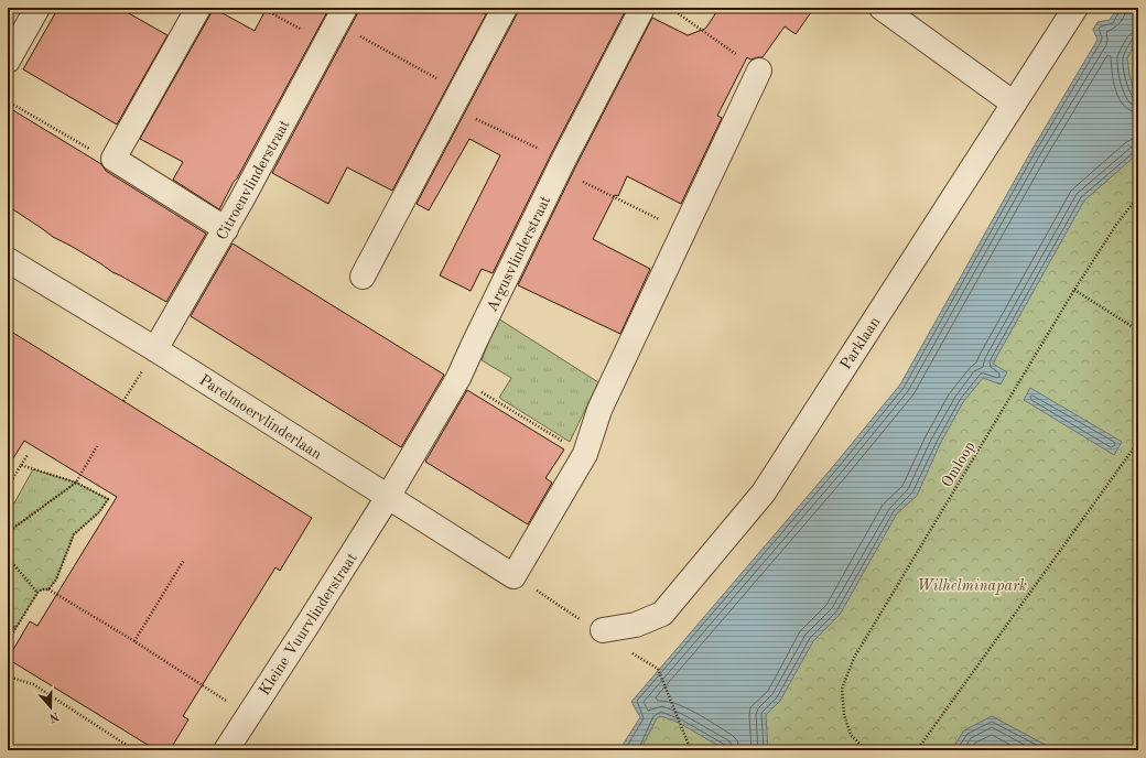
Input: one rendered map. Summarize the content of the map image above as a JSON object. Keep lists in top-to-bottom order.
{
  "streets": {
    "street": [
      "Citroenvlinderstraat",
      "Argusvlinderstraat",
      "Parklaan",
      "Parelmoervlinderlaan",
      "Kleine Vuurvlinderstraat"
    ],
    "path": ["Omloop"]
  },
  "crossings": [
    ["Citroenvlinderstraat", "Parelmoervlinderlaan"],
    ["Argusvlinderstraat", "Parelmoervlinderlaan"],
    ["Argusvlinderstraat", "Kleine Vuurvlinderstraat"],
    ["Parelmoervlinderlaan", "Kleine Vuurvlinderstraat"]
  ],
  "parks": ["Wilhelminapark"],
  "north": "bottom"
}
